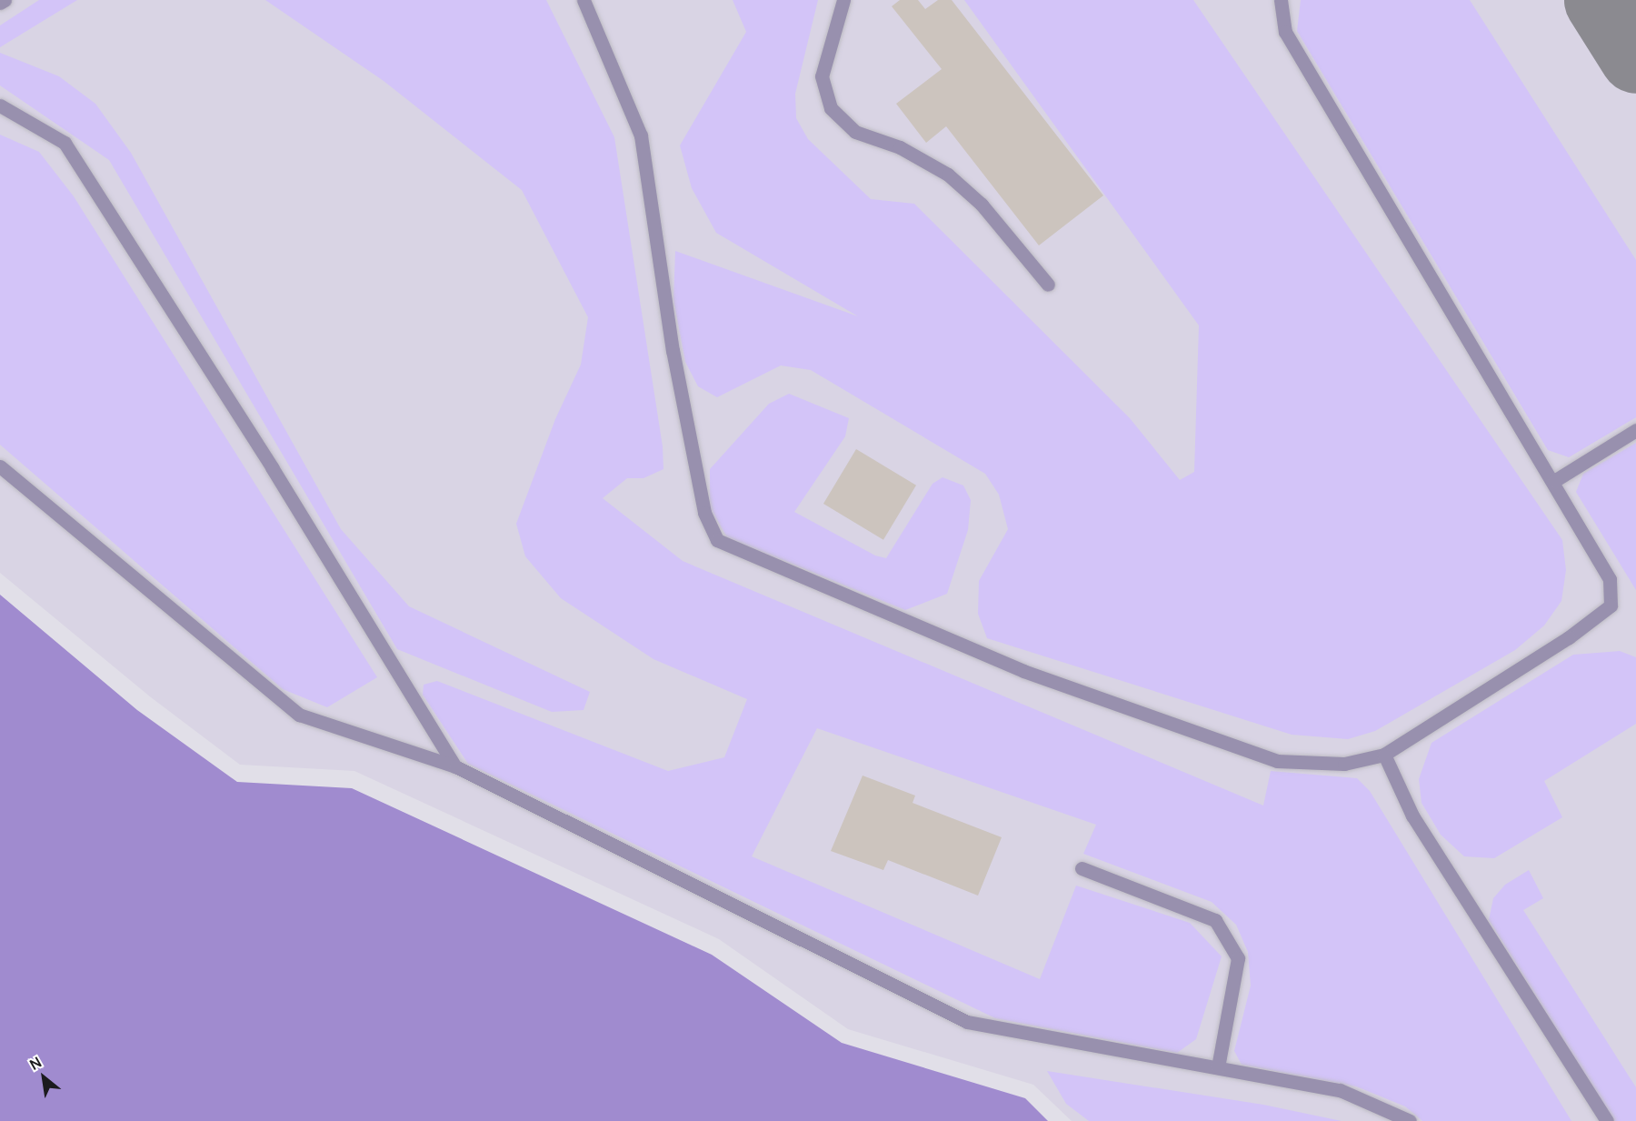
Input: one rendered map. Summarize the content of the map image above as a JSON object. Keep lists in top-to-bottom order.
{
  "north": "top left"
}
